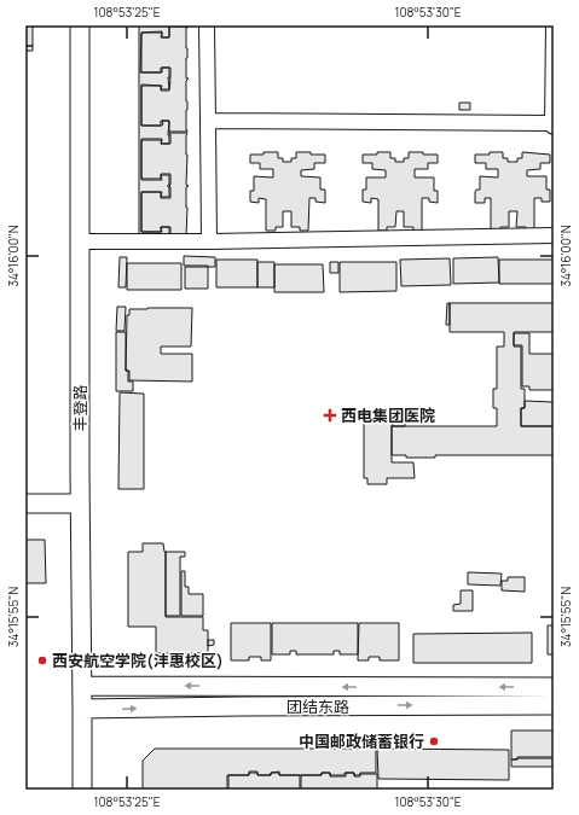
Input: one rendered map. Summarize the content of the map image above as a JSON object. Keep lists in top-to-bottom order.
{
  "streets": {
    "street": ["丰登路", "团结东路"]
  },
  "crossings": [
    ["丰登路", "团结东路"]
  ],
  "places": {
    "health": ["西电集团医院"],
    "other": ["西安航空学院(沣惠校区)", "中国邮政储蓄银行"]
  },
  "coordinates": [
    "108°53'25\"E",
    "108°53'30\"E",
    "34°16'00\"N",
    "34°15'55\"N"
  ]
}
